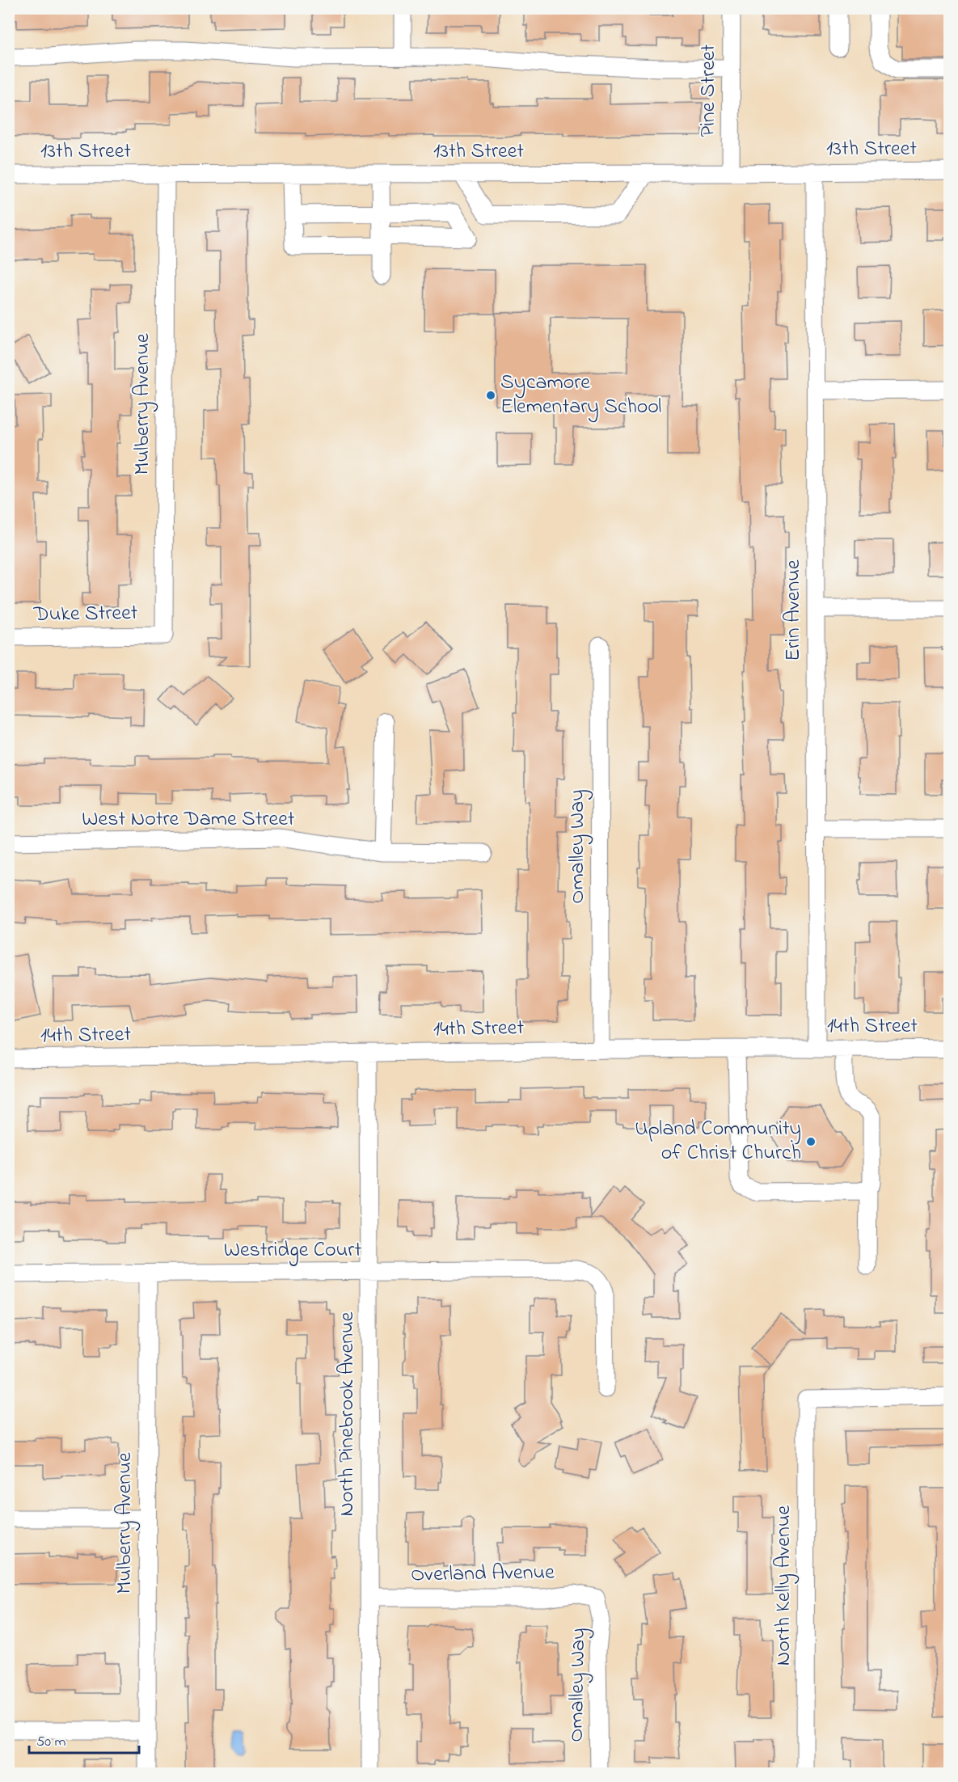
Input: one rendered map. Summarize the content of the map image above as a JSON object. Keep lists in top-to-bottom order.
{
  "streets": {
    "street": [
      "Pine Street",
      "13th Street",
      "Mulberry Avenue",
      "Erin Avenue",
      "Duke Street",
      "West Notre Dame Street",
      "Omalley Way",
      "14th Street",
      "Westridge Court",
      "North Pinebrook Avenue",
      "Overland Avenue",
      "North Kelly Avenue"
    ]
  },
  "crossings": [
    ["Pine Street", "13th Street"],
    ["13th Street", "Mulberry Avenue"],
    ["13th Street", "Erin Avenue"],
    ["Mulberry Avenue", "Duke Street"],
    ["Mulberry Avenue", "Westridge Court"],
    ["Erin Avenue", "14th Street"],
    ["Omalley Way", "14th Street"],
    ["Omalley Way", "Overland Avenue"],
    ["14th Street", "North Pinebrook Avenue"],
    ["Westridge Court", "North Pinebrook Avenue"],
    ["North Pinebrook Avenue", "Overland Avenue"]
  ],
  "places": ["Sycamore Elementary School", "Upland Community of Christ Church"],
  "scale_bar": "50 m"
}
